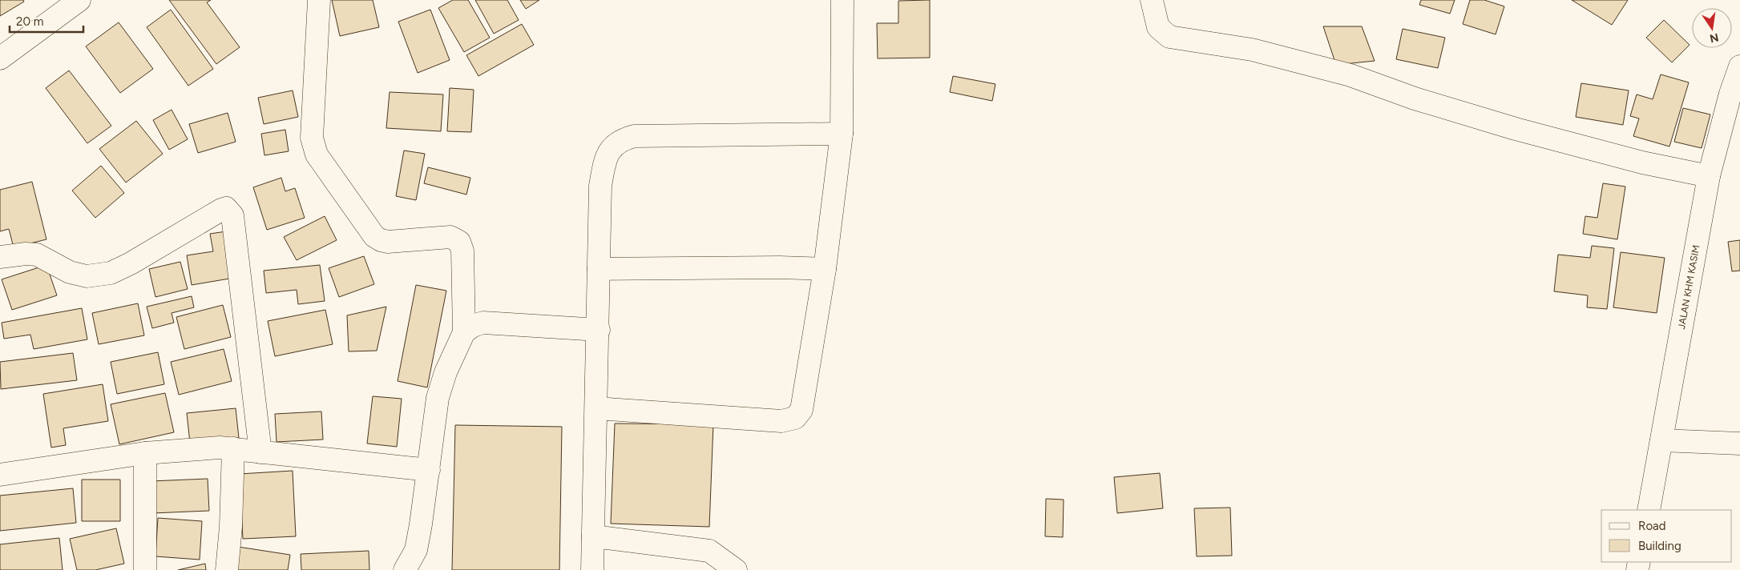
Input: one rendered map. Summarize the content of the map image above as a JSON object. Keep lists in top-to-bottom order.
{
  "streets": {
    "main road": ["JALAN KHM KASIM"]
  },
  "legend": ["Road", "Building"],
  "scale_bar": "20 m",
  "north": "bottom"
}
